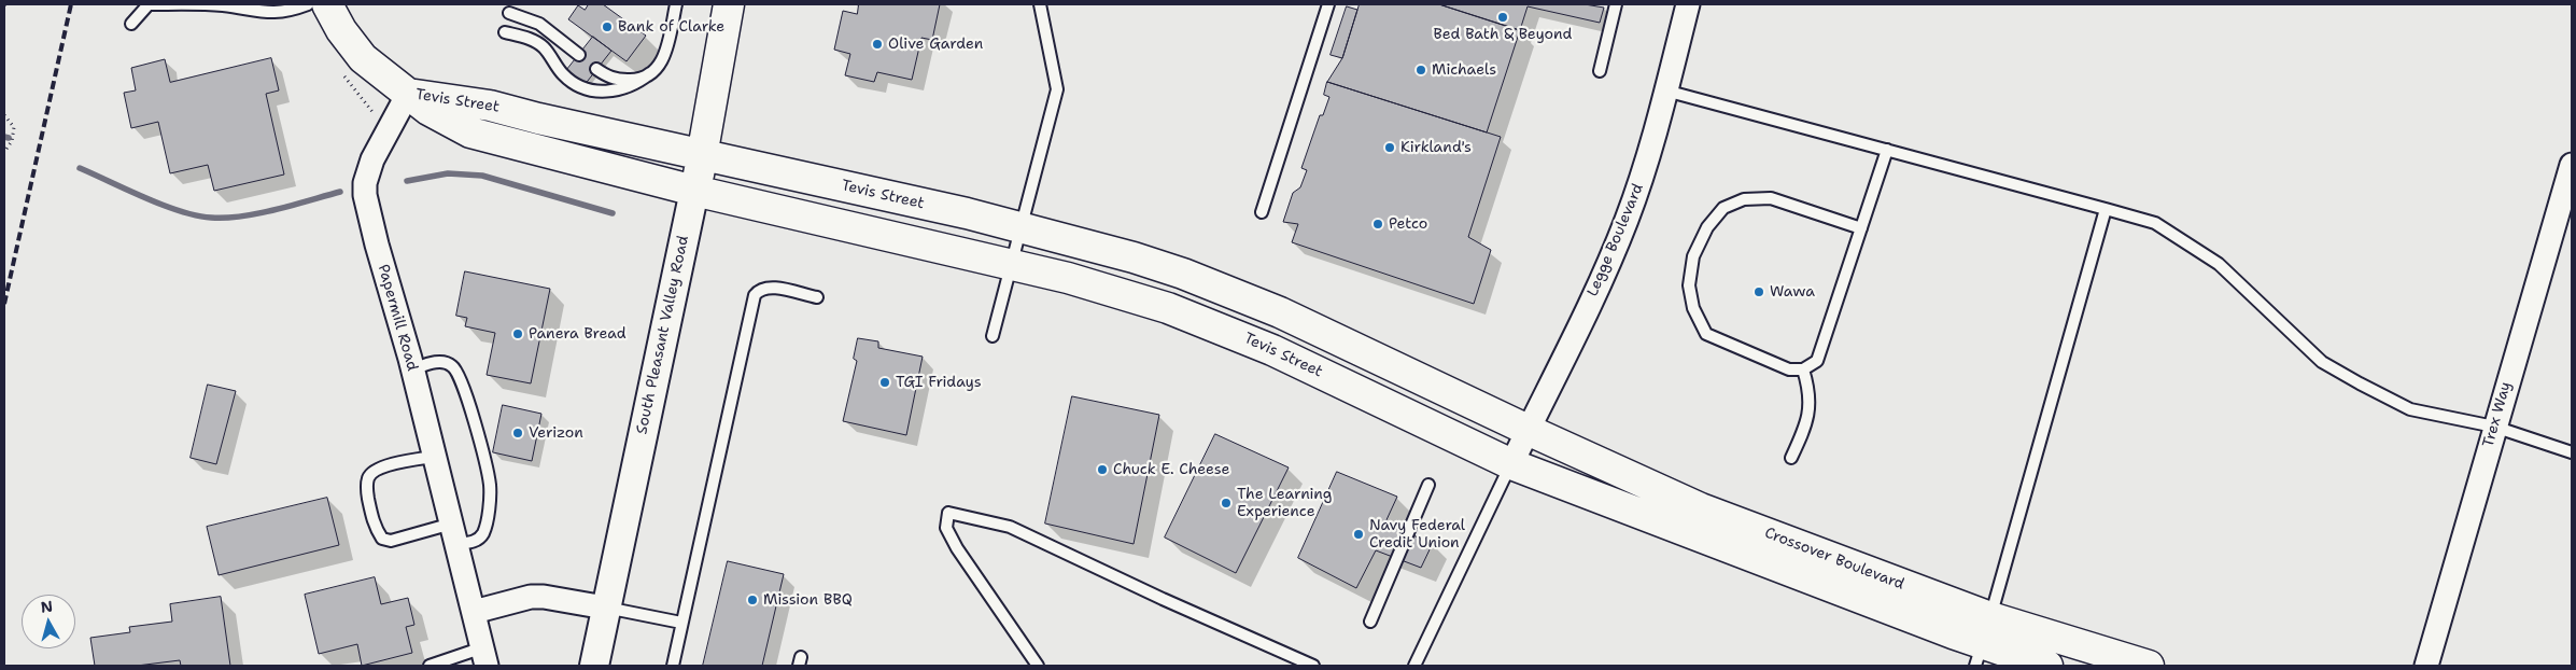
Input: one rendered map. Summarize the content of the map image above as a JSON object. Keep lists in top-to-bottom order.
{
  "streets": {
    "main road": ["Tevis Street", "South Pleasant Valley Road", "Crossover Boulevard"],
    "street": ["Legge Boulevard", "Papermill Road", "Trex Way"]
  },
  "crossings": [
    ["Tevis Street", "Legge Boulevard"],
    ["Tevis Street", "Papermill Road"],
    ["Tevis Street", "South Pleasant Valley Road"],
    ["Tevis Street", "Crossover Boulevard"],
    ["Legge Boulevard", "Crossover Boulevard"]
  ],
  "places": [
    "Bed Bath & Beyond",
    "Bank of Clarke",
    "Olive Garden",
    "Michaels",
    "Kirkland's",
    "Petco",
    "Wawa",
    "Panera Bread",
    "TGI Fridays",
    "Verizon",
    "Chuck E. Cheese",
    "The Learning Experience",
    "Navy Federal Credit Union",
    "Mission BBQ"
  ],
  "north": "top"
}
